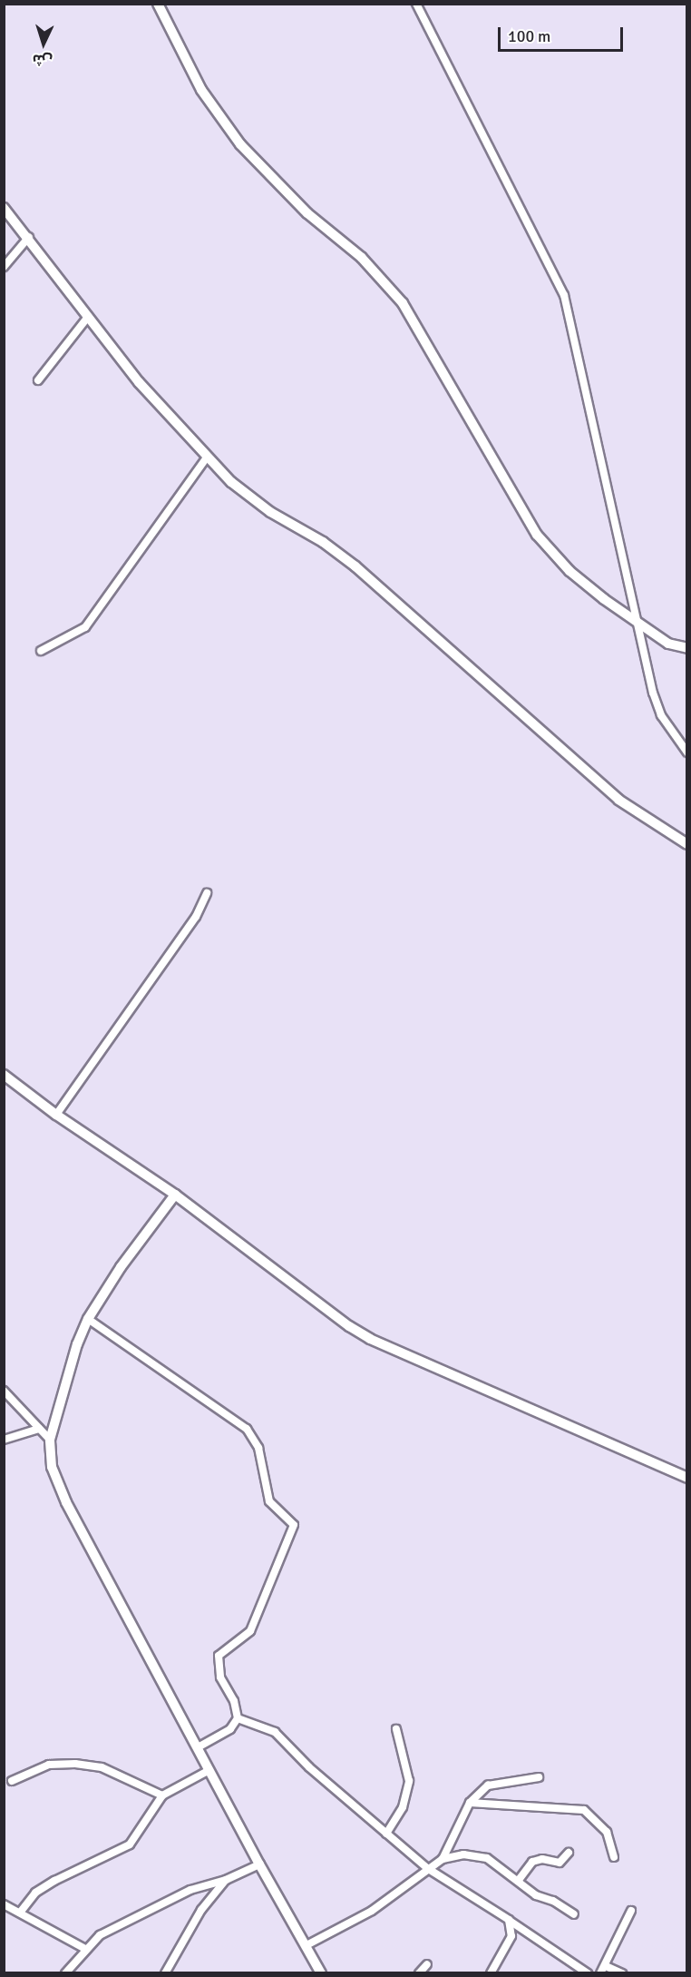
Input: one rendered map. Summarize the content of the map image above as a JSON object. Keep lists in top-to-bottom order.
{
  "scale_bar": "100 m",
  "north": "bottom"
}
